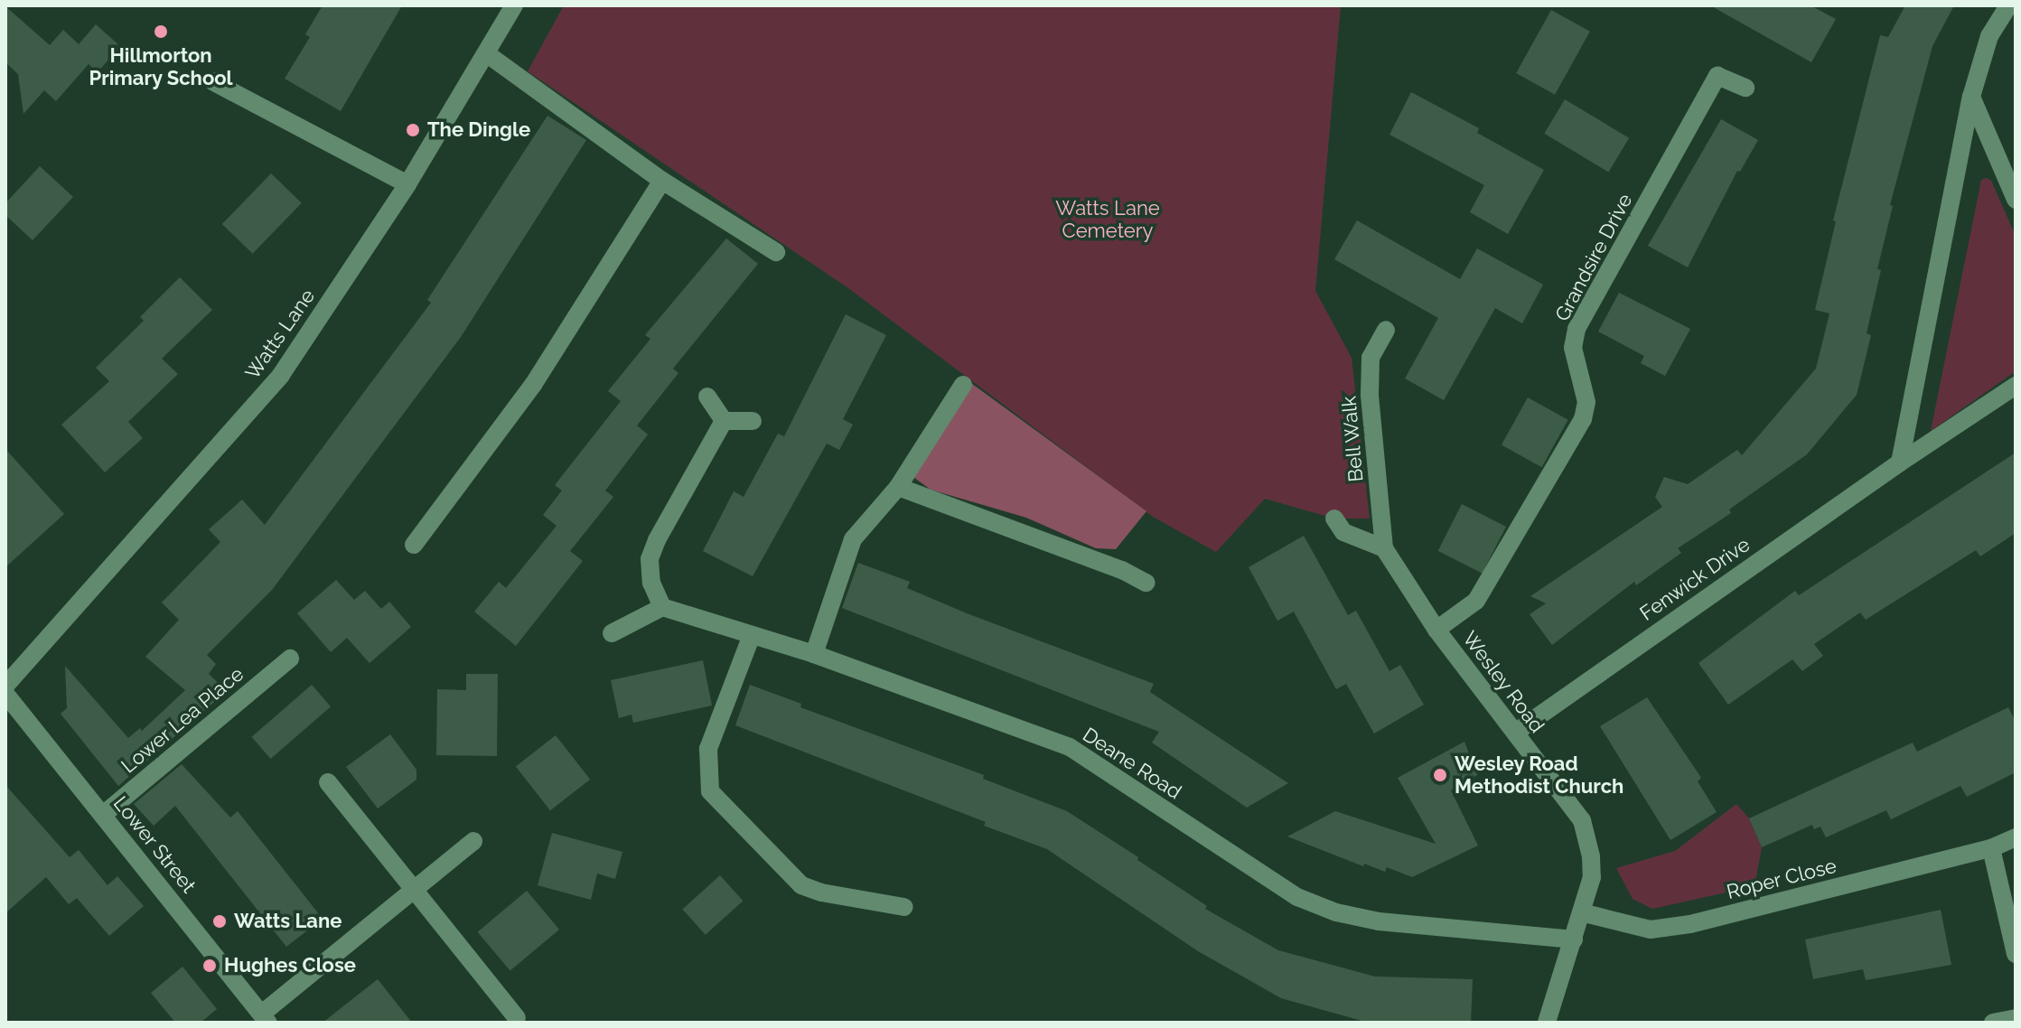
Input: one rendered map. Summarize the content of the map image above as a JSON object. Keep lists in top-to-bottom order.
{
  "streets": {
    "street": [
      "Grandsire Drive",
      "Watts Lane",
      "Bell Walk",
      "Fenwick Drive",
      "Wesley Road",
      "Lower Lea Place",
      "Deane Road",
      "Lower Street",
      "Roper Close"
    ]
  },
  "crossings": [
    ["Grandsire Drive", "Wesley Road"],
    ["Bell Walk", "Wesley Road"],
    ["Fenwick Drive", "Wesley Road"],
    ["Wesley Road", "Deane Road"],
    ["Wesley Road", "Roper Close"],
    ["Lower Lea Place", "Lower Street"]
  ],
  "parks": ["Watts Lane Cemetery"],
  "places": [
    "Hillmorton Primary School",
    "The Dingle",
    "Wesley Road Methodist Church",
    "Watts Lane",
    "Hughes Close"
  ]
}
